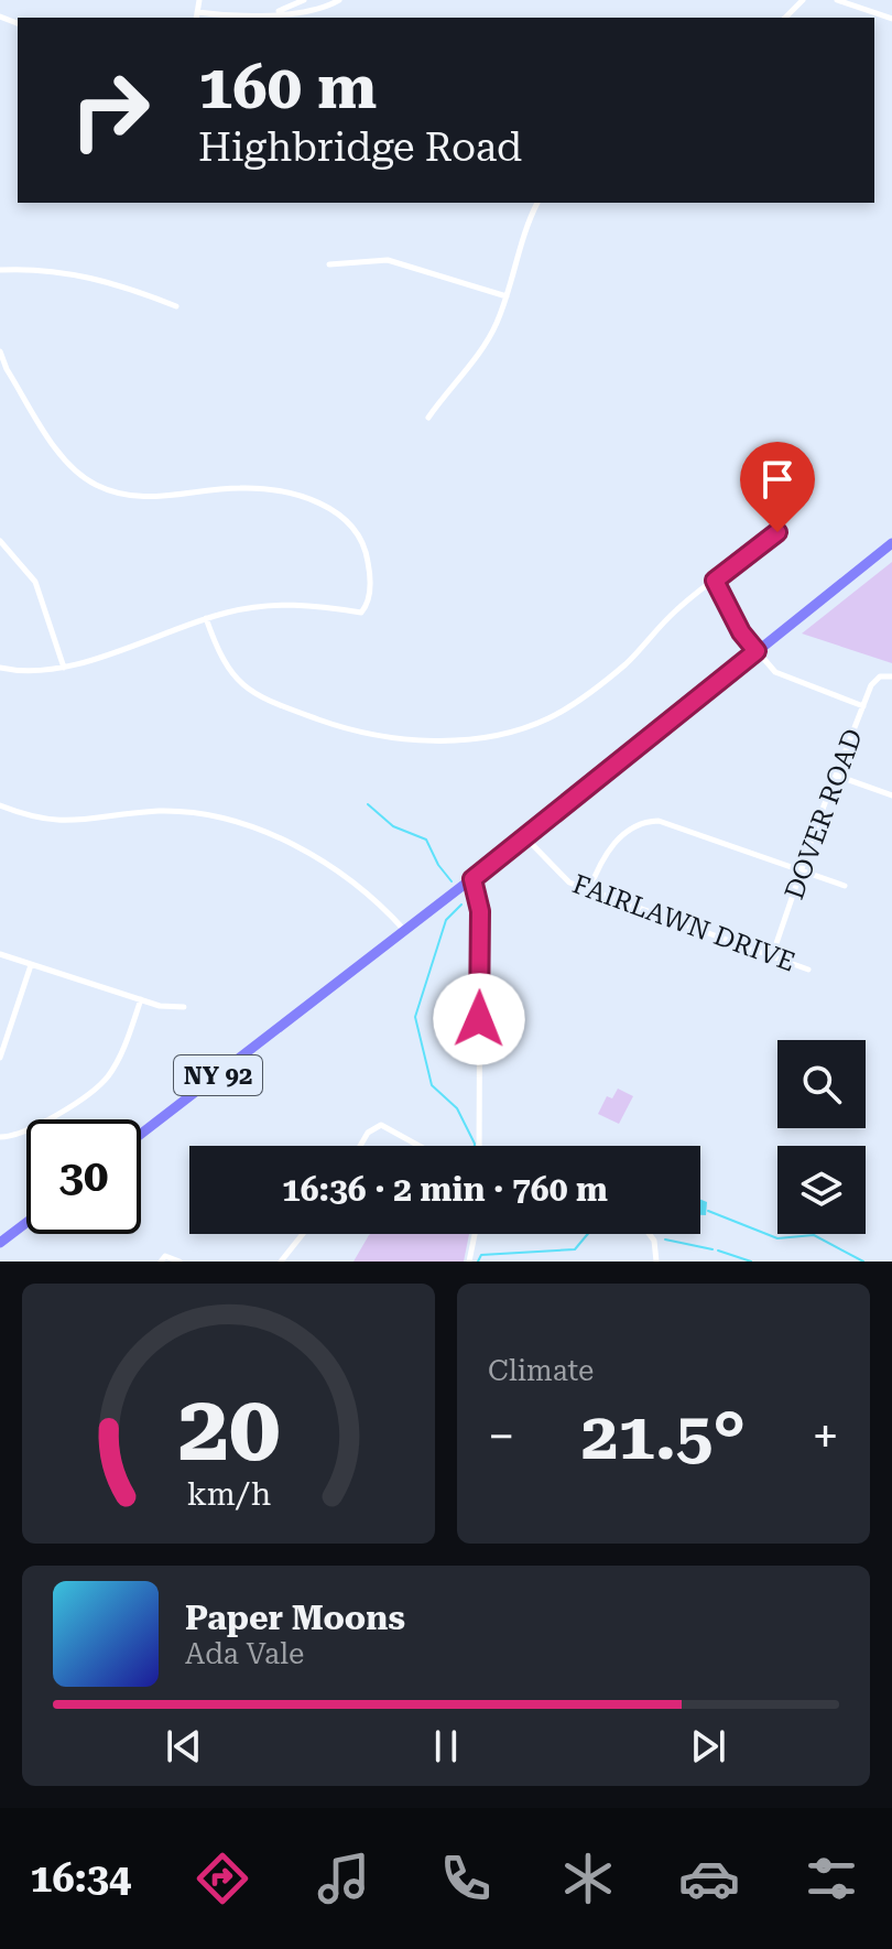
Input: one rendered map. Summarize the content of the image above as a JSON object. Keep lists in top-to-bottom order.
{
  "streets": {
    "highway": ["NY 92"],
    "street": ["DOVER ROAD", "FAIRLAWN DRIVE"]
  },
  "crossings": [
    ["DOVER ROAD", "FAIRLAWN DRIVE"],
    ["FAIRLAWN DRIVE", "NY 92"]
  ],
  "page": {
    "turn": ["160 m", "Highbridge Road"],
    "limit": "30",
    "trip": "16:36 · 2 min · 760 m",
    "tile": "Climate",
    "heat": ["−", "21.5°", "+"],
    "song": ["Paper Moons", "Ada Vale"],
    "tabs": "16:34",
    "gauge": ["20", "km/h"]
  }
}
